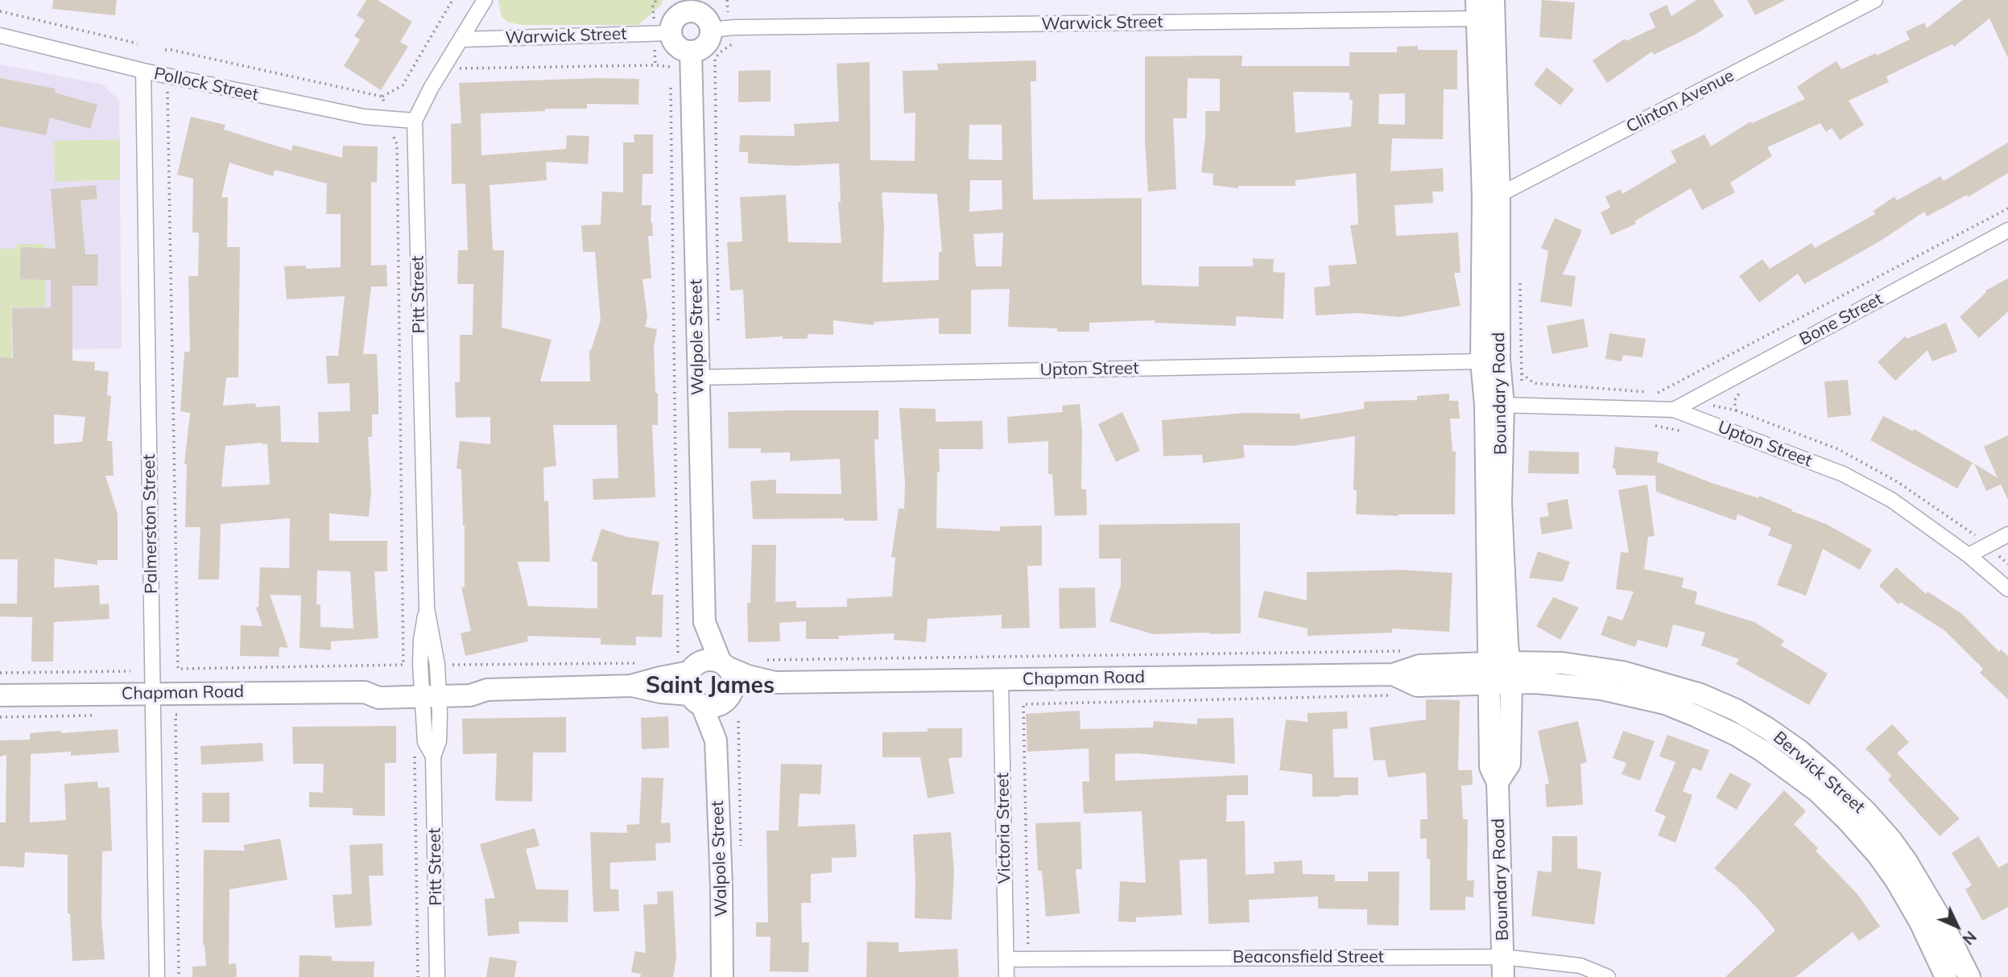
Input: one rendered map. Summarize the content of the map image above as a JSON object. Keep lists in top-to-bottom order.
{
  "streets": {
    "main road": [
      "Walpole Street",
      "Boundary Road",
      "Chapman Road",
      "Berwick Street"
    ],
    "street": [
      "Warwick Street",
      "Pollock Street",
      "Clinton Avenue",
      "Pitt Street",
      "Bone Street",
      "Upton Street",
      "Palmerston Street",
      "Victoria Street",
      "Beaconsfield Street"
    ]
  },
  "crossings": [
    ["Warwick Street", "Pitt Street"],
    ["Warwick Street", "Walpole Street"],
    ["Warwick Street", "Boundary Road"],
    ["Pollock Street", "Pitt Street"],
    ["Pollock Street", "Palmerston Street"],
    ["Clinton Avenue", "Boundary Road"],
    ["Pitt Street", "Chapman Road"],
    ["Bone Street", "Upton Street"],
    ["Walpole Street", "Upton Street"],
    ["Walpole Street", "Chapman Road"],
    ["Upton Street", "Boundary Road"],
    ["Boundary Road", "Chapman Road"],
    ["Boundary Road", "Berwick Street"],
    ["Boundary Road", "Beaconsfield Street"],
    ["Palmerston Street", "Chapman Road"],
    ["Chapman Road", "Berwick Street"],
    ["Chapman Road", "Victoria Street"],
    ["Victoria Street", "Beaconsfield Street"]
  ],
  "districts": ["Saint James"],
  "north": "bottom right"
}
